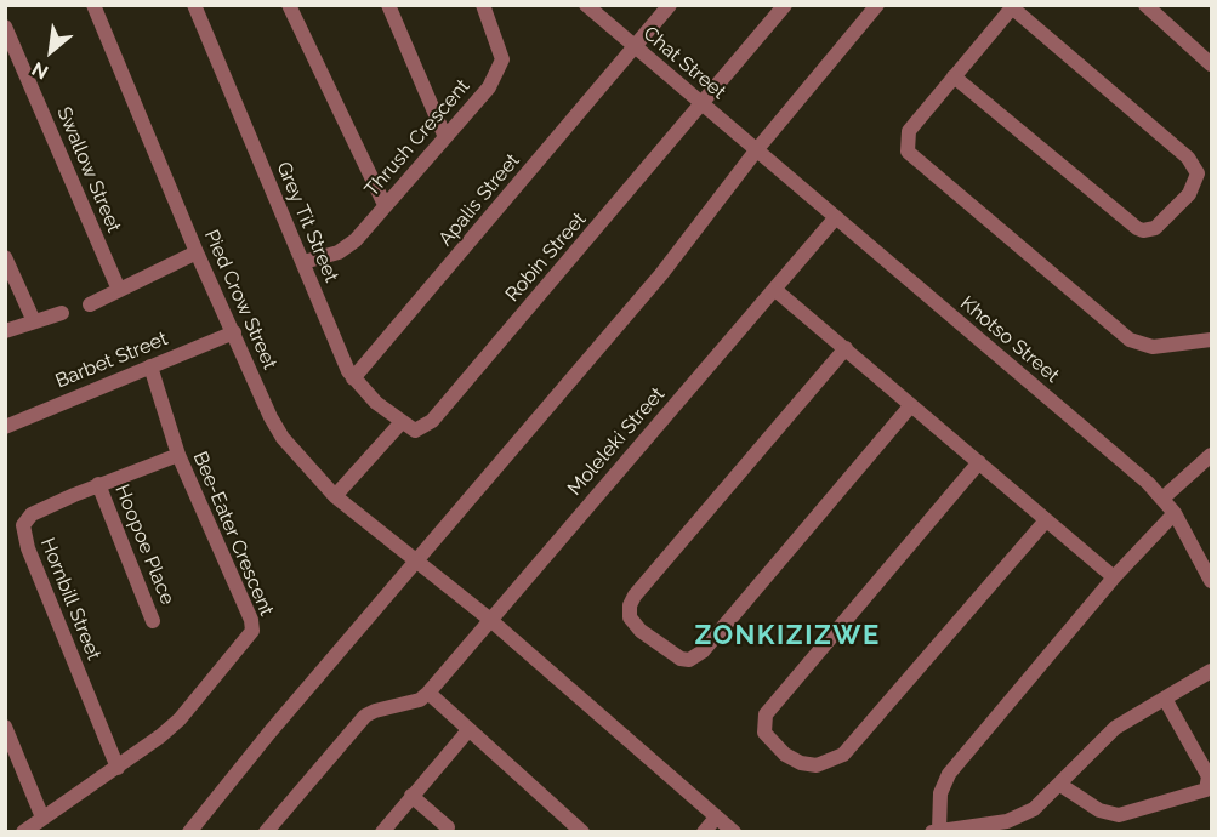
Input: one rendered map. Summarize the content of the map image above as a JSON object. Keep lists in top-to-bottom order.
{
  "streets": {
    "street": [
      "Chat Street",
      "Thrush Crescent",
      "Swallow Street",
      "Apalis Street",
      "Grey Tit Street",
      "Robin Street",
      "Pied Crow Street",
      "Khotso Street",
      "Barbet Street",
      "Moleleki Street",
      "Bee-Eater Crescent",
      "Hoopoe Place",
      "Hornbill Street"
    ]
  },
  "crossings": [
    ["Chat Street", "Apalis Street"],
    ["Chat Street", "Robin Street"],
    ["Chat Street", "Khotso Street"],
    ["Thrush Crescent", "Grey Tit Street"],
    ["Apalis Street", "Grey Tit Street"],
    ["Grey Tit Street", "Robin Street"],
    ["Pied Crow Street", "Barbet Street"],
    ["Pied Crow Street", "Moleleki Street"],
    ["Khotso Street", "Moleleki Street"],
    ["Barbet Street", "Bee-Eater Crescent"],
    ["Bee-Eater Crescent", "Hornbill Street"],
    ["Hoopoe Place", "Hornbill Street"]
  ],
  "districts": ["ZONKIZIZWE"],
  "north": "bottom left"
}
